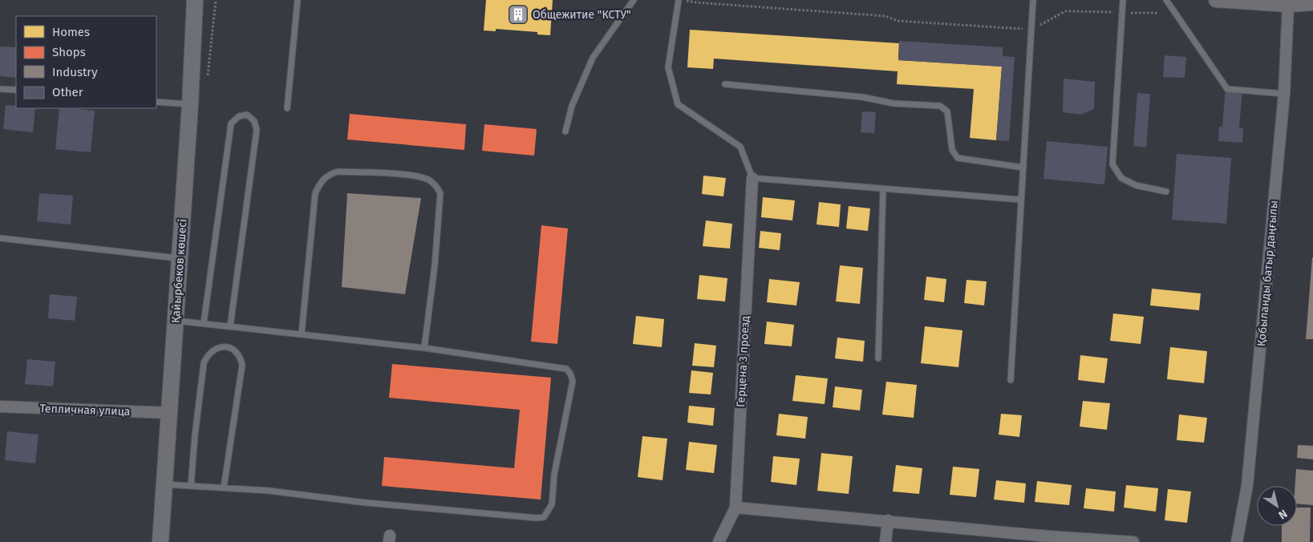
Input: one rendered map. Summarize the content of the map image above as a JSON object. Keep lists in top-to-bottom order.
{
  "streets": {
    "main road": ["Қайырбеков көшесі"],
    "street": ["Қобыланды батыр даңғылы", "Герцена 3 проезд", "Тепличная улица"]
  },
  "crossings": [
    ["Қайырбеков көшесі", "Тепличная улица"]
  ],
  "places": {
    "building": ["Общежитие \"КСТУ\""]
  },
  "legend": [
    "Homes",
    "Shops",
    "Industry",
    "Other"
  ],
  "north": "bottom right"
}
